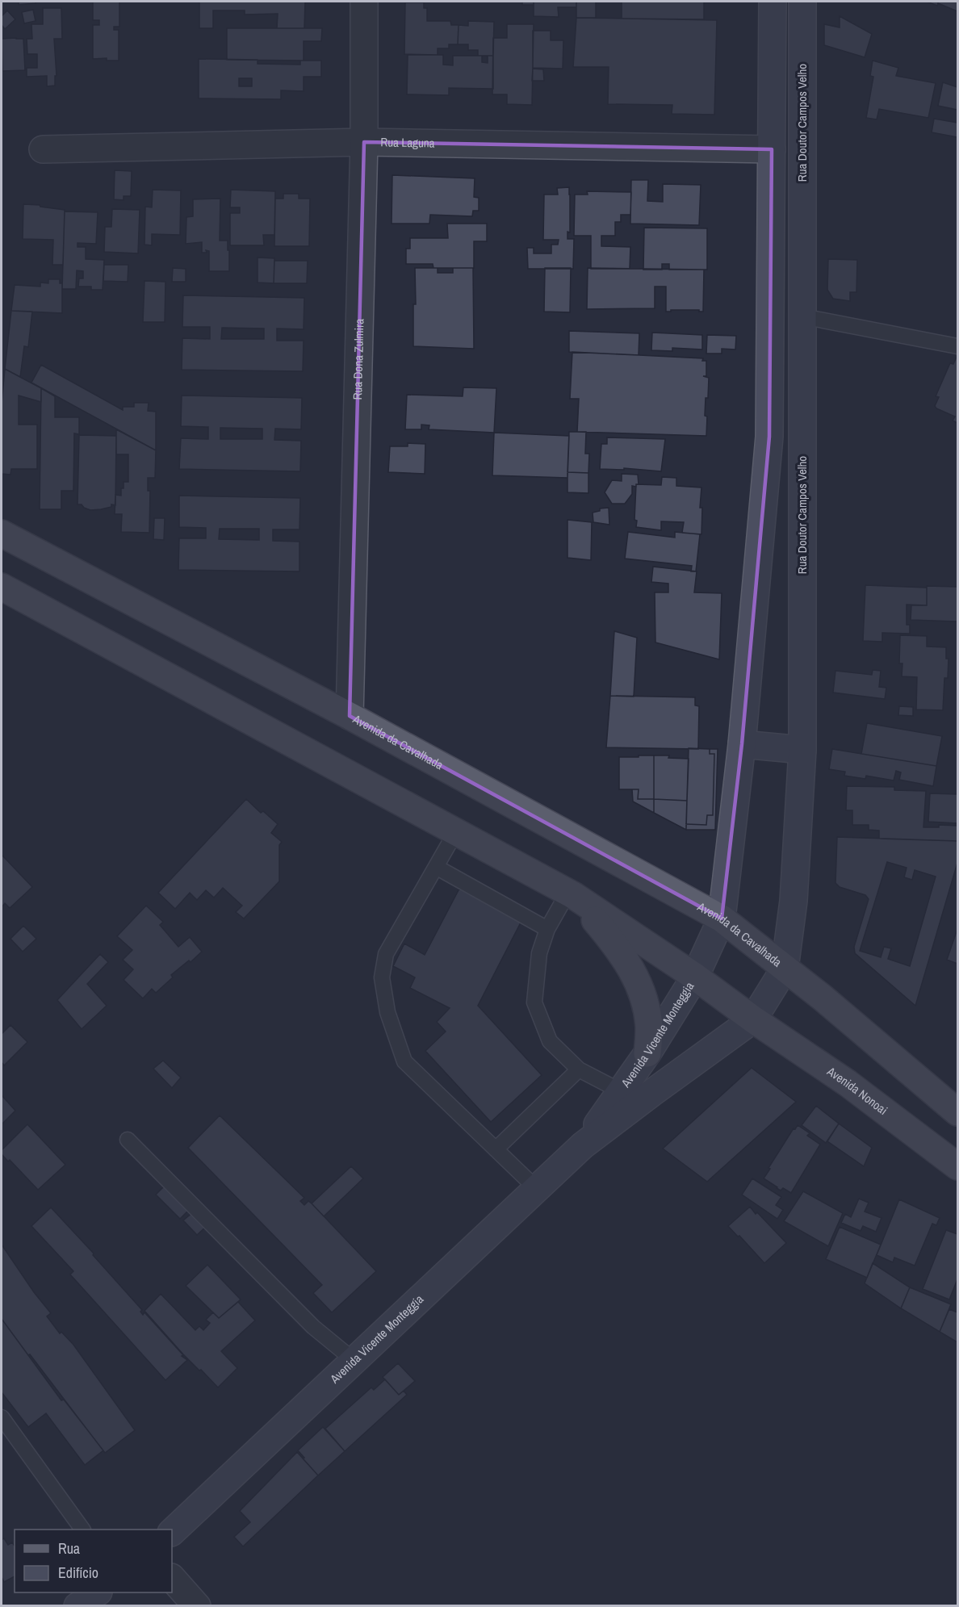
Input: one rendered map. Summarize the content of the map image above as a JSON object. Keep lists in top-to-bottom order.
{
  "streets": {
    "main road": [
      "Rua Doutor Campos Velho",
      "Avenida da Cavalhada",
      "Avenida Vicente Monteggia",
      "Avenida Nonoai"
    ],
    "street": ["Rua Laguna", "Rua Dona Zulmira"]
  },
  "crossings": [
    ["Rua Doutor Campos Velho", "Avenida da Cavalhada"],
    ["Rua Doutor Campos Velho", "Avenida Vicente Monteggia"],
    ["Rua Doutor Campos Velho", "Avenida Nonoai"],
    ["Rua Laguna", "Rua Dona Zulmira"],
    ["Rua Dona Zulmira", "Avenida da Cavalhada"],
    ["Avenida da Cavalhada", "Avenida Vicente Monteggia"],
    ["Avenida Vicente Monteggia", "Avenida Nonoai"]
  ],
  "legend": ["Rua", "Edifício"]
}
